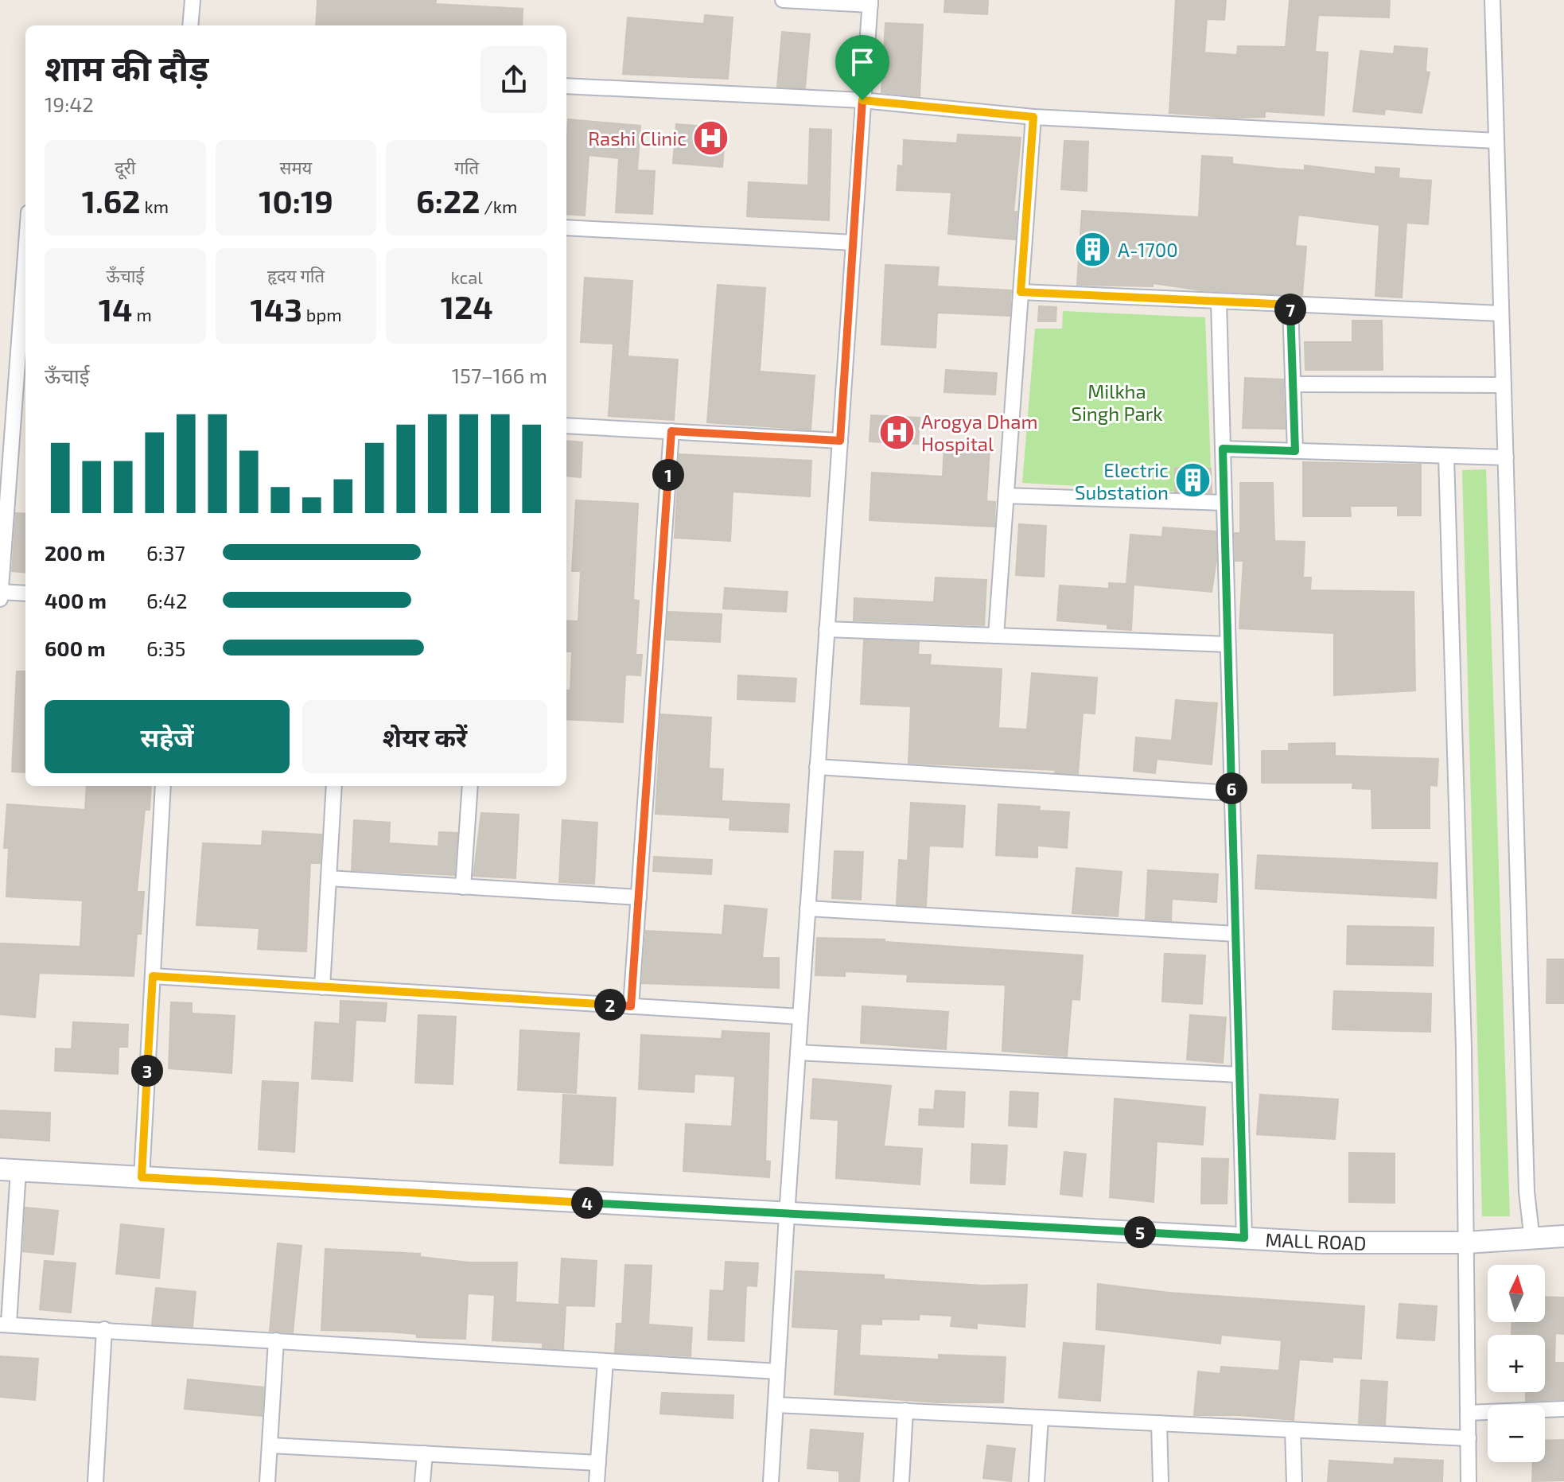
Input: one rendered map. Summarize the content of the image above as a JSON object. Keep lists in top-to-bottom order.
{
  "streets": {
    "street": ["MALL ROAD"]
  },
  "parks": ["Milkha Singh Park"],
  "places": {
    "hospital": ["Rashi Clinic", "Arogya Dham Hospital"],
    "building": ["A-1700", "Electric Substation"]
  },
  "north": "top",
  "page": {
    "heading": ["शाम की दौड़", "19:42"],
    "stats": [
      ["दूरी", "1.62 km"],
      ["समय", "10:19"],
      ["गति", "6:22 /km"],
      ["ऊँचाई", "14 m"],
      ["हृदय गति", "143 bpm"],
      ["kcal", "124"]
    ],
    "pins": [
      "7",
      "1",
      "6",
      "2",
      "3",
      "4",
      "5"
    ],
    "chart": ["ऊँचाई", "157–166 m"],
    "list": [
      {
        "name": "200 m",
        "note": "6:37"
      },
      {
        "name": "400 m",
        "note": "6:42"
      },
      {
        "name": "600 m",
        "note": "6:35"
      }
    ],
    "buttons": ["सहेजें", "शेयर करें"],
    "map_buttons": ["+", "−"]
  }
}
